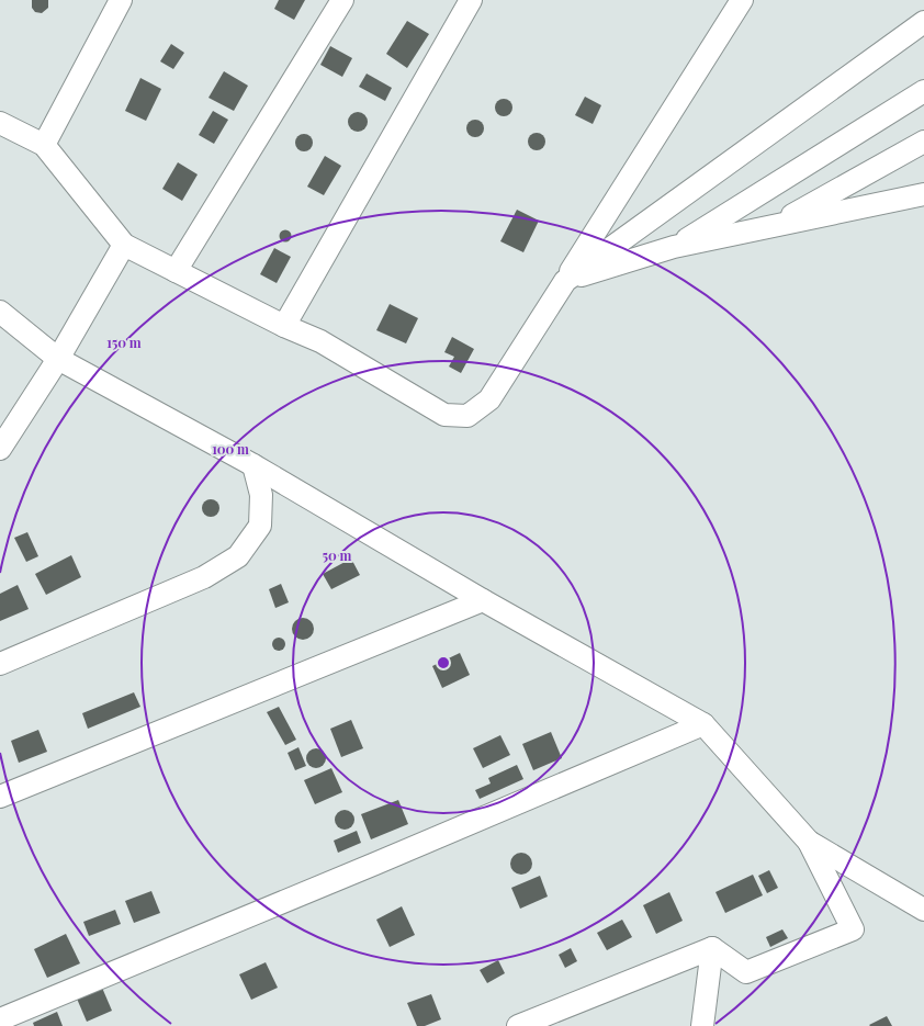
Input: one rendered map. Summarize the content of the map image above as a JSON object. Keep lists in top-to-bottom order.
{
  "rings": ["150 m", "100 m", "50 m"]
}
